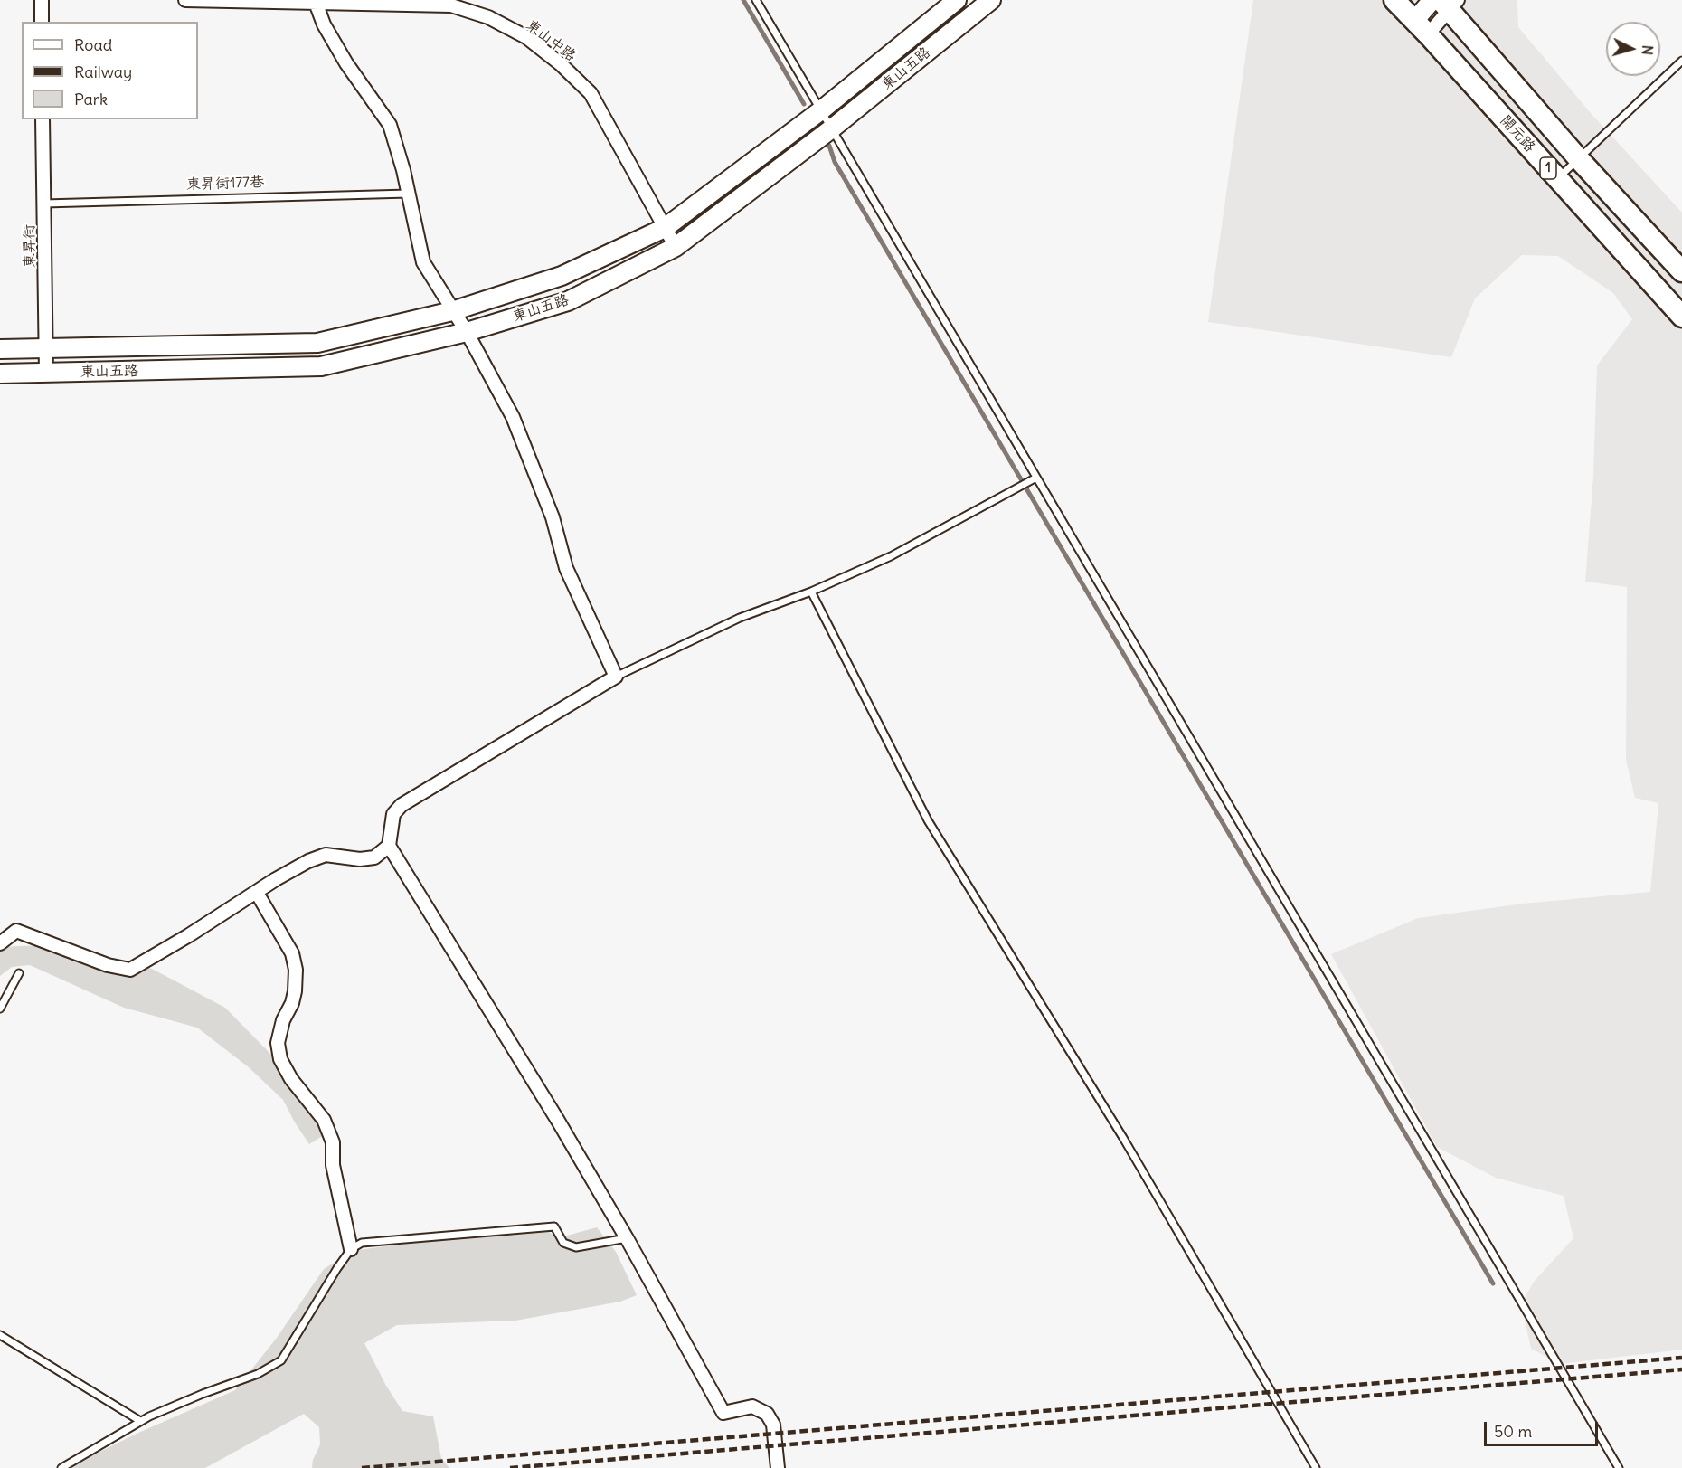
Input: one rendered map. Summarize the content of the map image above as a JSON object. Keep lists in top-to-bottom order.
{
  "streets": {
    "main road": ["開元路", "1"],
    "street": ["東山中路", "東山五路", "東昇街"],
    "lane": ["東昇街177巷"]
  },
  "crossings": [
    ["東山中路", "東山五路"],
    ["東山五路", "東昇街"],
    ["東昇街177巷", "東昇街"]
  ],
  "legend": ["Road", "Railway", "Park"],
  "scale_bar": "50 m",
  "north": "right"
}
